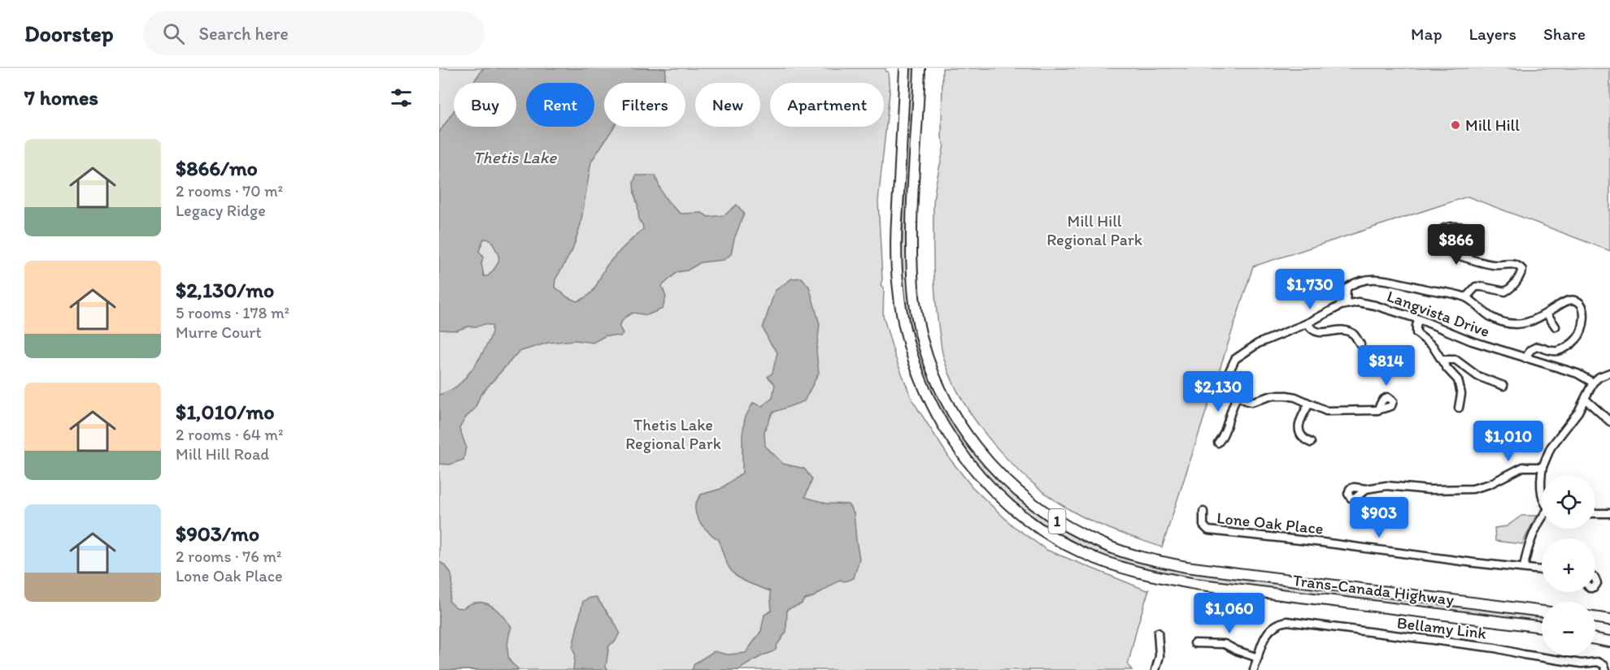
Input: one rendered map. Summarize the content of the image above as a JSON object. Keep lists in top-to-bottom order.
{
  "streets": {
    "highway": ["1", "Trans-Canada Highway"],
    "street": ["Langvista Drive", "Lone Oak Place", "Bellamy Link"]
  },
  "water": ["Thetis Lake"],
  "parks": ["Mill Hill Regional Park", "Thetis Lake Regional Park"],
  "places": ["Mill Hill"],
  "page": {
    "header": "Doorstep",
    "search": "Search here",
    "nav": ["Map", "Layers", "Share"],
    "heading": "7 homes",
    "chip": [
      "Buy",
      "Rent",
      "Filters",
      "New",
      "Apartment"
    ],
    "list": [
      {
        "name": "$866/mo",
        "note": "2 rooms · 70 m² · Legacy Ridge"
      },
      {
        "name": "$2,130/mo",
        "note": "5 rooms · 178 m² · Murre Court"
      },
      {
        "name": "$1,010/mo",
        "note": "2 rooms · 64 m² · Mill Hill Road"
      },
      {
        "name": "$903/mo",
        "note": "2 rooms · 76 m² · Lone Oak Place"
      }
    ],
    "price": [
      "$866",
      "$1,730",
      "$814",
      "$2,130",
      "$1,010",
      "$903",
      "$1,060"
    ],
    "map_buttons": ["+", "−"]
  }
}
